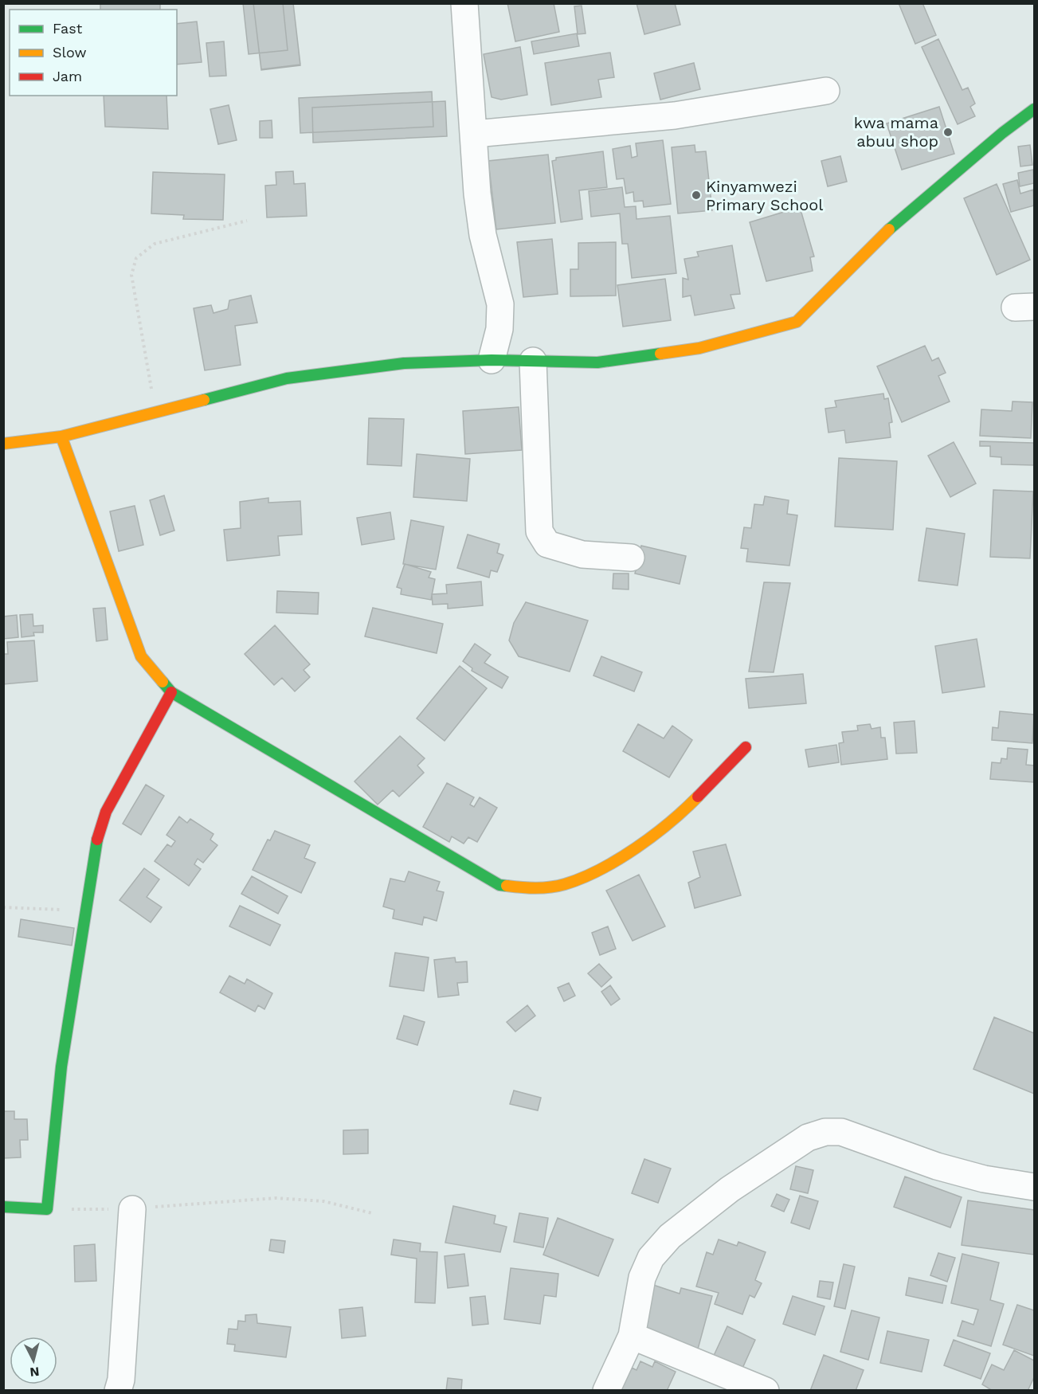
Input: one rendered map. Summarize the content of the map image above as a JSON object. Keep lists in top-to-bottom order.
{
  "places": ["kwa mama abuu shop", "Kinyamwezi Primary School"],
  "legend": ["Fast", "Slow", "Jam"],
  "north": "bottom"
}
